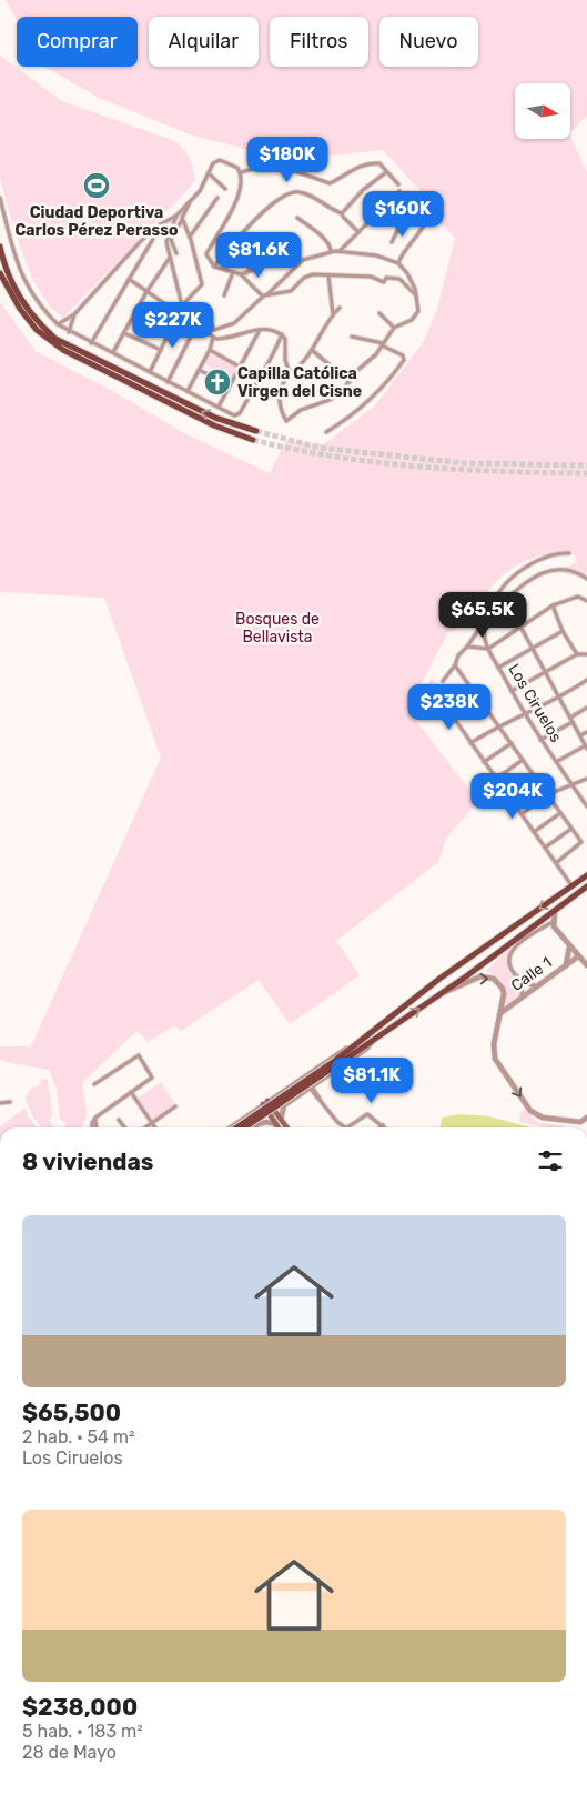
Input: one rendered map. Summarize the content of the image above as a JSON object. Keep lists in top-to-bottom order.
{
  "streets": {
    "street": ["Los Ciruelos", "Calle 1"]
  },
  "parks": ["Bosques de Bellavista"],
  "places": {
    "sports": ["Ciudad Deportiva Carlos Pérez Perasso"],
    "church": ["Capilla Católica Virgen del Cisne"]
  },
  "north": "right",
  "page": {
    "chip": [
      "Comprar",
      "Alquilar",
      "Filtros",
      "Nuevo"
    ],
    "price": [
      "$180K",
      "$160K",
      "$81.6K",
      "$227K",
      "$65.5K",
      "$238K",
      "$204K",
      "$81.1K"
    ],
    "heading": "8 viviendas",
    "list": [
      {
        "name": "$65,500",
        "note": "2 hab. · 54 m² · Los Ciruelos"
      },
      {
        "name": "$238,000",
        "note": "5 hab. · 183 m² · 28 de Mayo"
      }
    ]
  }
}
